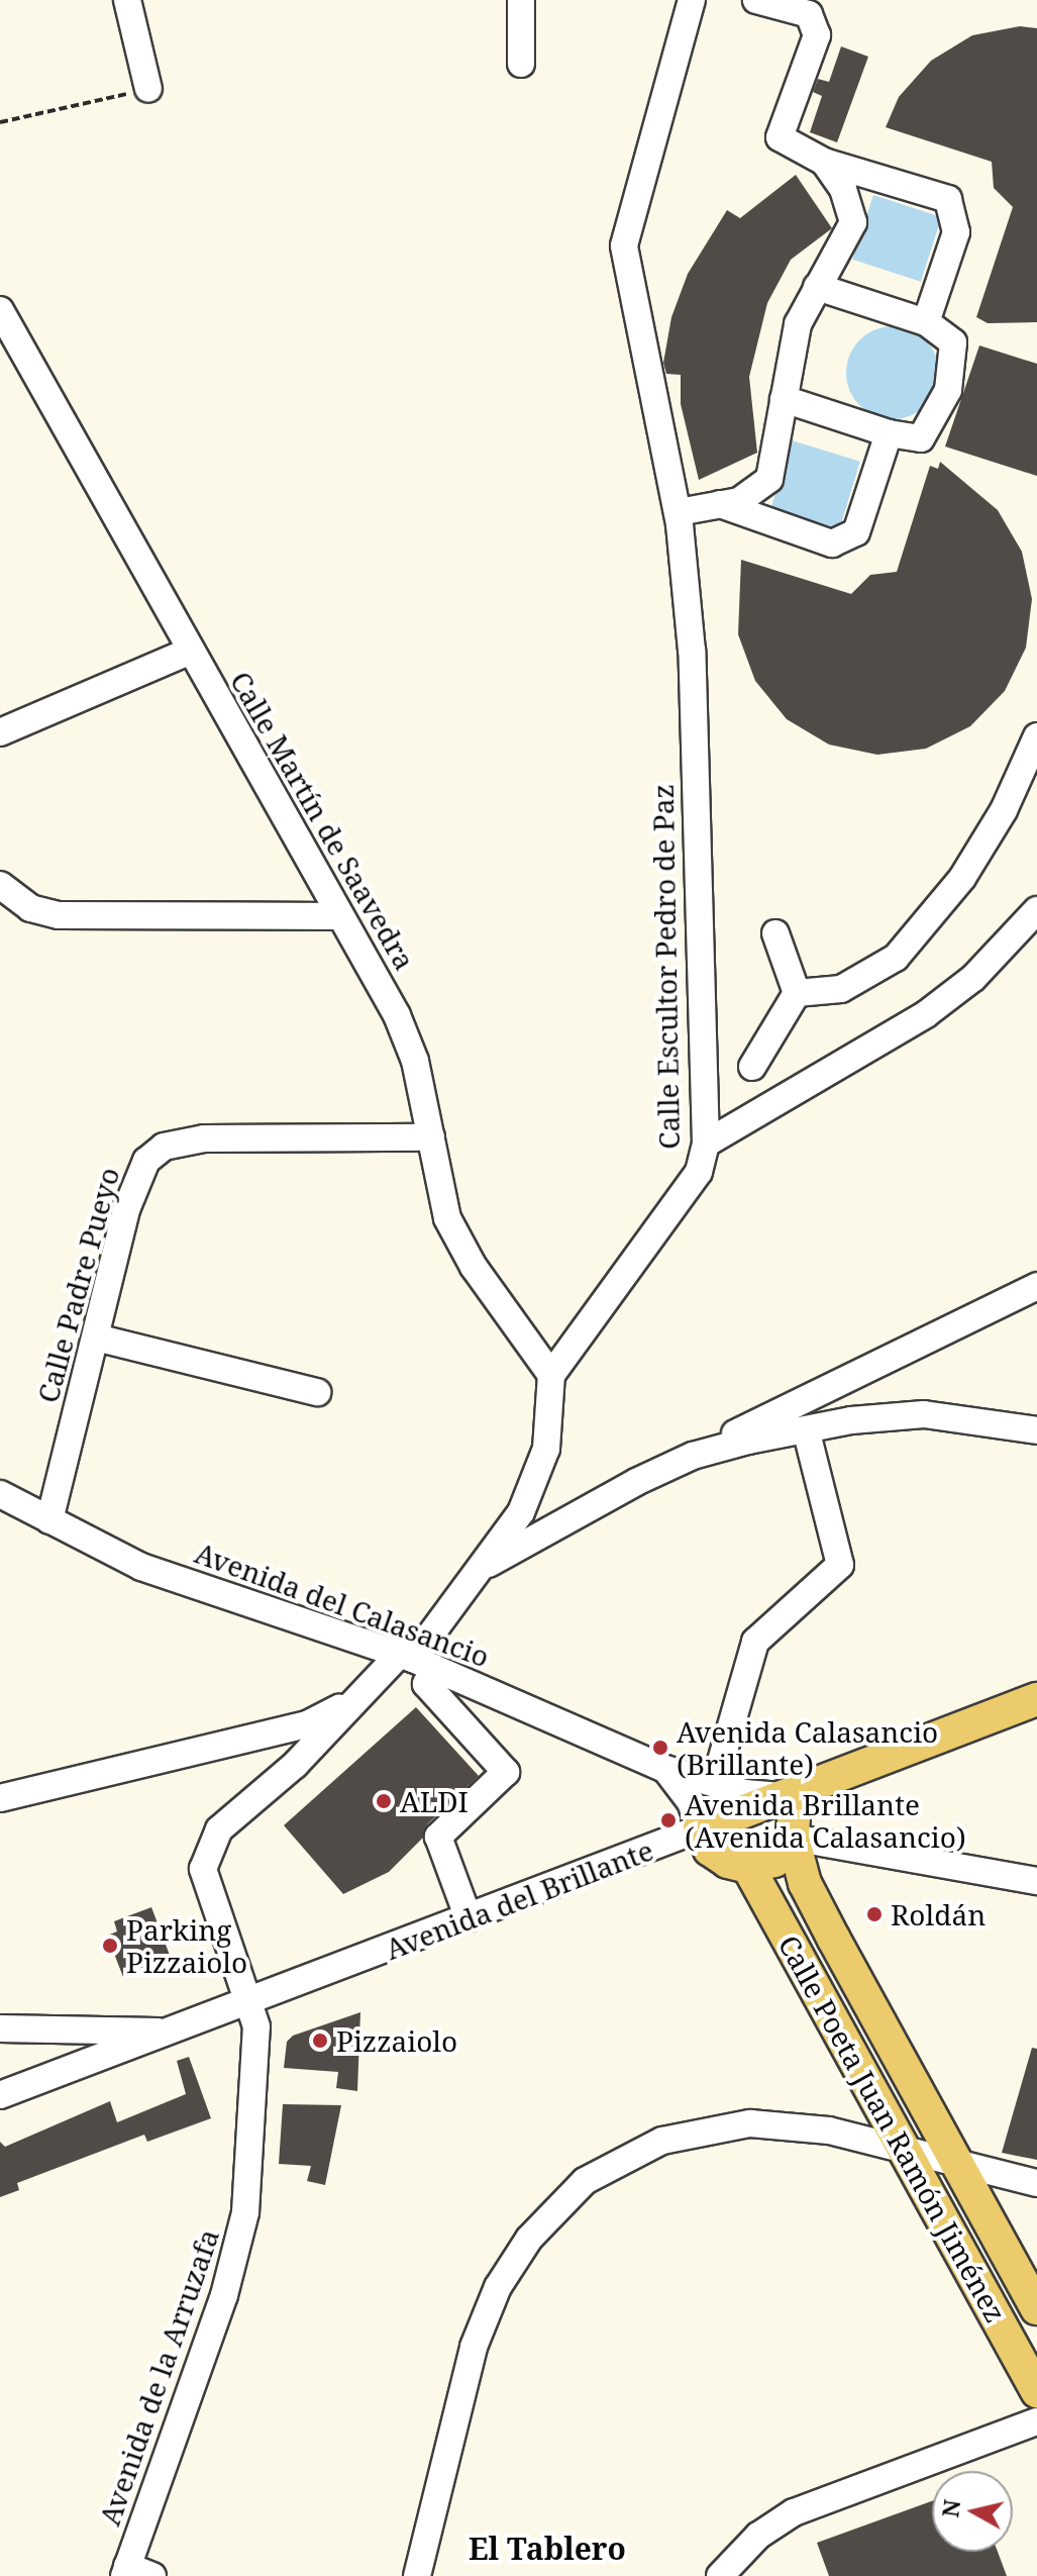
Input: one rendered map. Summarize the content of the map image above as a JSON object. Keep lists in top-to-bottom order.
{
  "streets": {
    "main road": ["Avenida del Brillante", "Calle Poeta Juan Ramón Jiménez"],
    "street": [
      "Calle Martín de Saavedra",
      "Calle Escultor Pedro de Paz",
      "Calle Padre Pueyo",
      "Avenida del Calasancio",
      "Avenida de la Arruzafa"
    ]
  },
  "crossings": [
    ["Calle Martín de Saavedra", "Calle Escultor Pedro de Paz"],
    ["Calle Martín de Saavedra", "Calle Padre Pueyo"],
    ["Calle Padre Pueyo", "Avenida del Calasancio"],
    ["Avenida del Calasancio", "Avenida del Brillante"],
    ["Avenida del Calasancio", "Calle Poeta Juan Ramón Jiménez"],
    ["Avenida del Calasancio", "Avenida de la Arruzafa"],
    ["Avenida del Brillante", "Calle Poeta Juan Ramón Jiménez"],
    ["Avenida del Brillante", "Avenida de la Arruzafa"]
  ],
  "districts": ["El Tablero"],
  "places": [
    "Avenida Calasancio (Brillante)",
    "ALDI",
    "Avenida Brillante (Avenida Calasancio)",
    "Roldán",
    "Parking Pizzaiolo",
    "Pizzaiolo"
  ],
  "north": "left"
}
